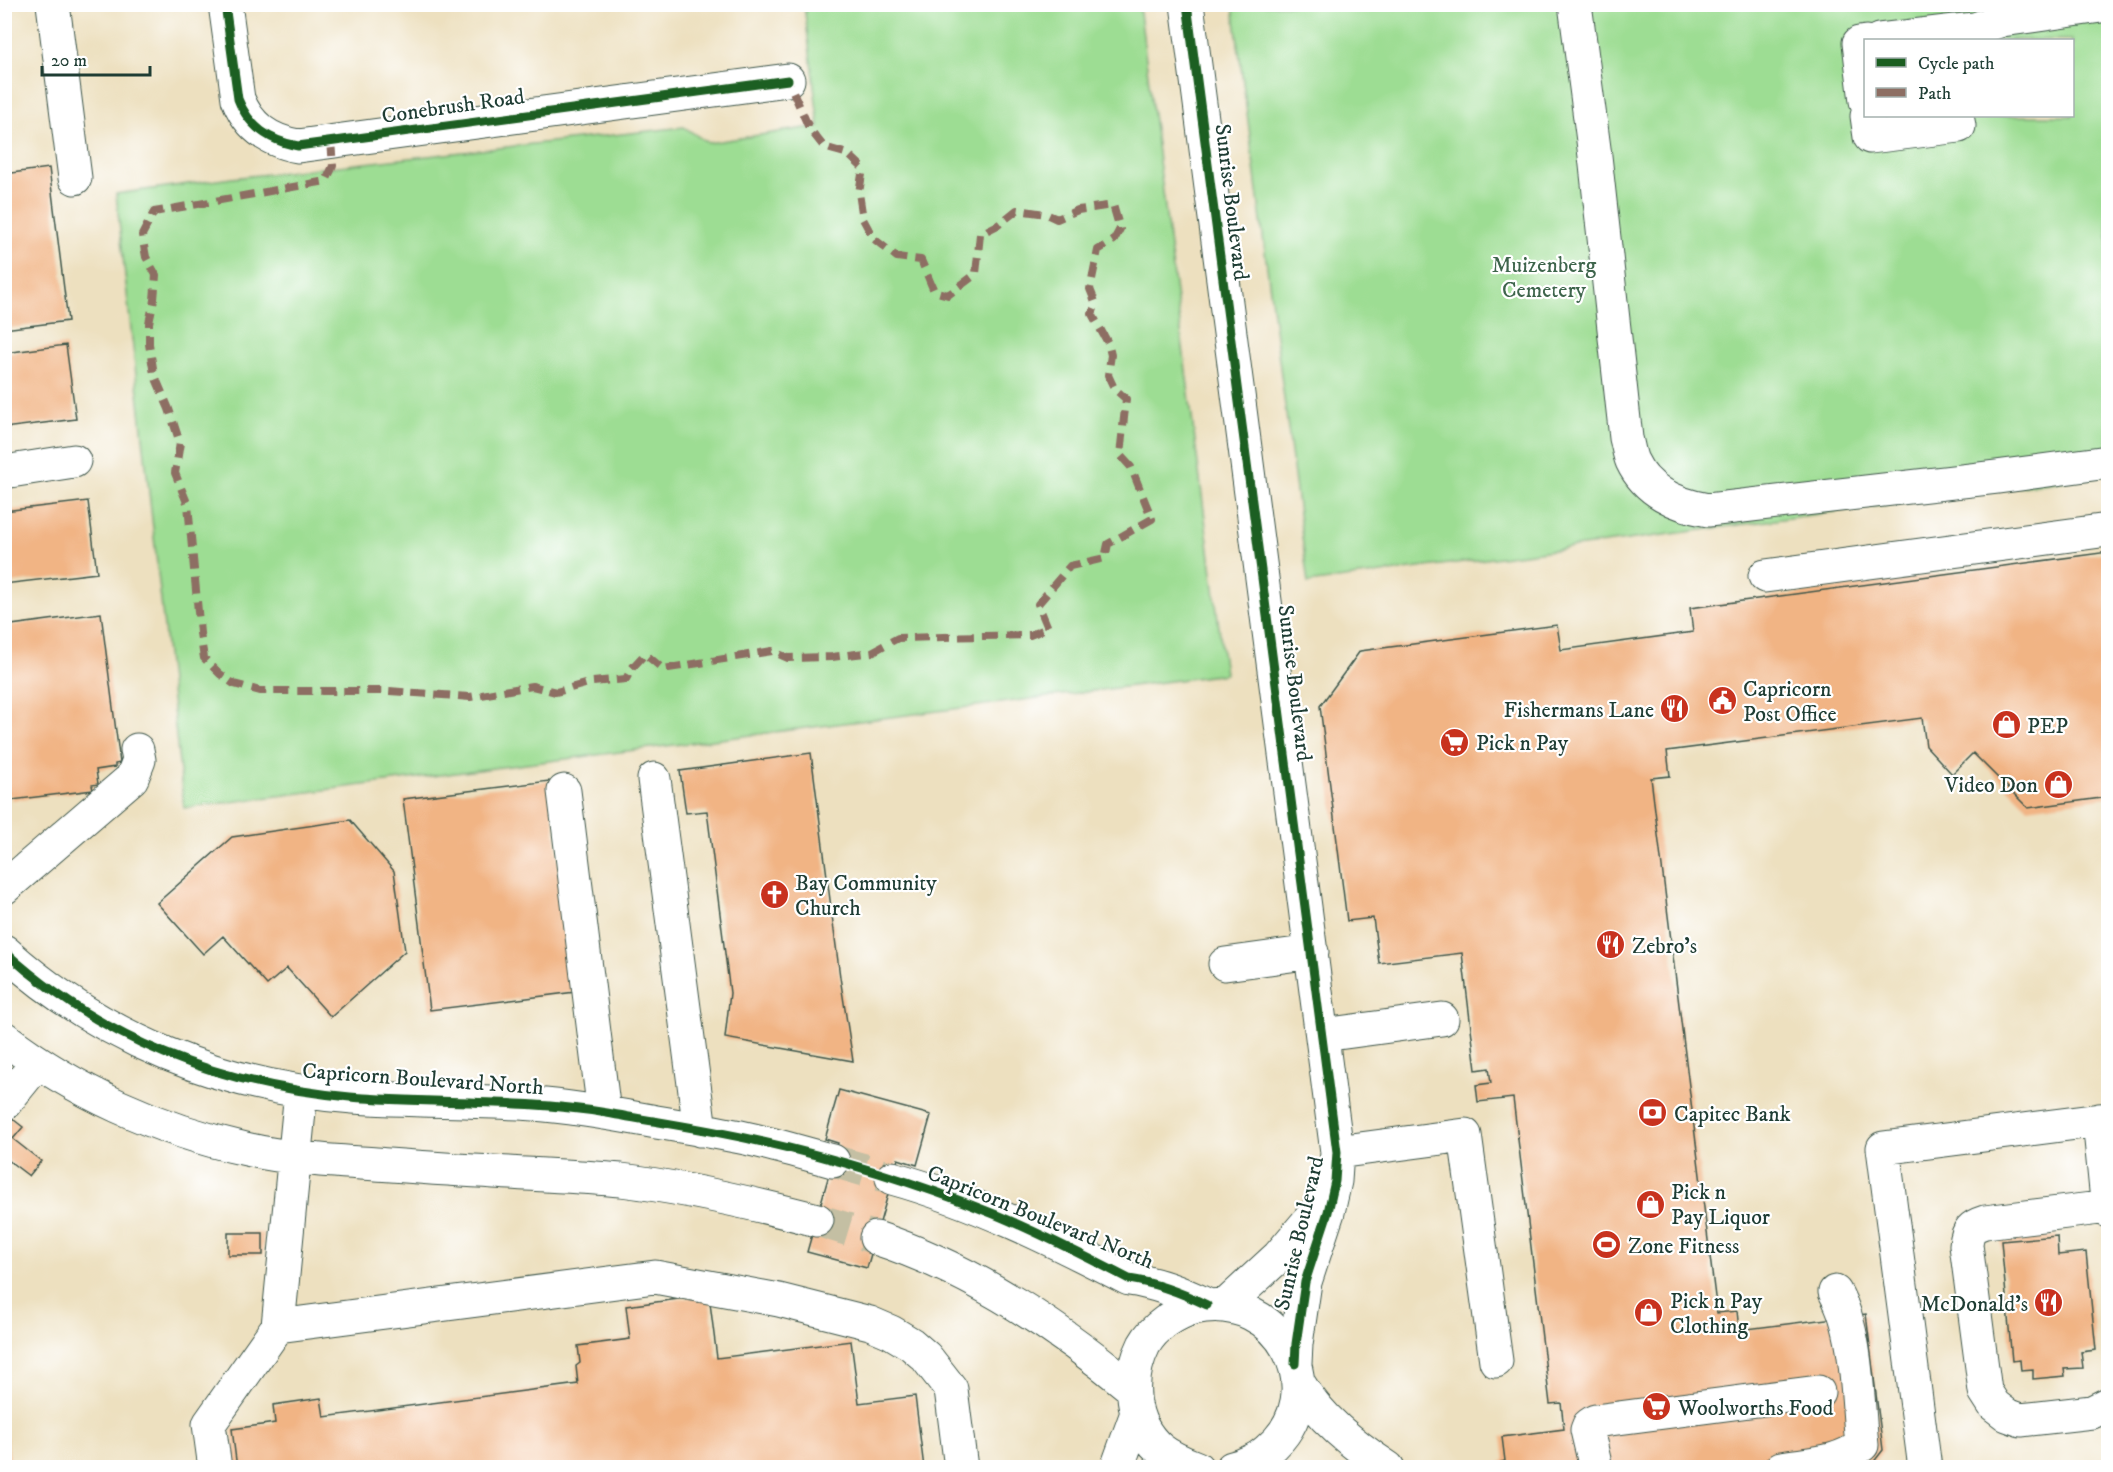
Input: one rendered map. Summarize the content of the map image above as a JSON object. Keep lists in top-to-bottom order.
{
  "streets": {
    "street": ["Conebrush Road", "Sunrise Boulevard", "Capricorn Boulevard North"]
  },
  "crossings": [
    ["Sunrise Boulevard", "Capricorn Boulevard North"]
  ],
  "parks": ["Muizenberg Cemetery"],
  "places": {
    "public building": ["Capricorn Post Office"],
    "restaurant": ["Fishermans Lane", "Zebro's", "McDonald's"],
    "shop": [
      "PEP",
      "Video Don",
      "Pick n Pay Liquor",
      "Pick n Pay Clothing"
    ],
    "supermarket": ["Pick n Pay", "Woolworths Food"],
    "church": ["Bay Community Church"],
    "bank": ["Capitec Bank"],
    "sports": ["Zone Fitness"]
  },
  "legend": ["Cycle path", "Path"],
  "scale_bar": "20 m"
}
